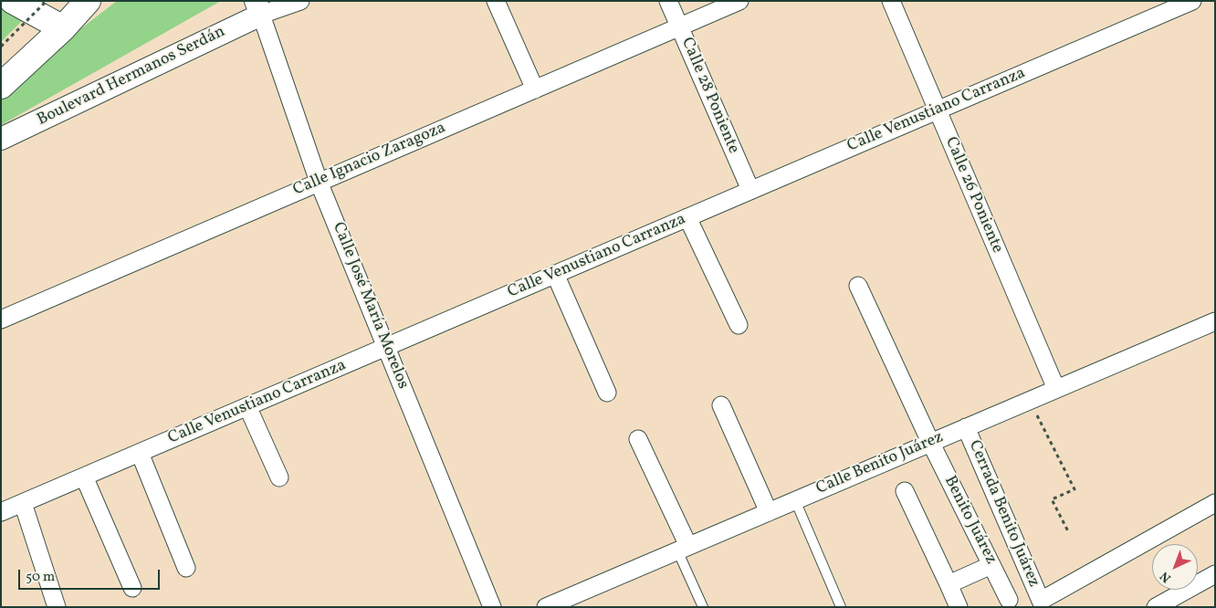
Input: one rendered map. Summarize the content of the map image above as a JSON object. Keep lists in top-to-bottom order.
{
  "streets": {
    "street": [
      "Boulevard Hermanos Serdán",
      "Calle 28 Poniente",
      "Calle Venustiano Carranza",
      "Calle Ignacio Zaragoza",
      "Calle 26 Poniente",
      "Calle José María Morelos",
      "Calle Benito Juárez",
      "Cerrada Benito Juárez",
      "Benito Juárez"
    ]
  },
  "crossings": [
    ["Boulevard Hermanos Serdán", "Calle José María Morelos"],
    ["Calle 28 Poniente", "Calle Venustiano Carranza"],
    ["Calle 28 Poniente", "Calle Ignacio Zaragoza"],
    ["Calle Venustiano Carranza", "Calle 26 Poniente"],
    ["Calle Venustiano Carranza", "Calle José María Morelos"],
    ["Calle Ignacio Zaragoza", "Calle José María Morelos"],
    ["Calle 26 Poniente", "Calle Benito Juárez"],
    ["Calle Benito Juárez", "Cerrada Benito Juárez"],
    ["Calle Benito Juárez", "Benito Juárez"]
  ],
  "scale_bar": "50 m",
  "north": "bottom left"
}
